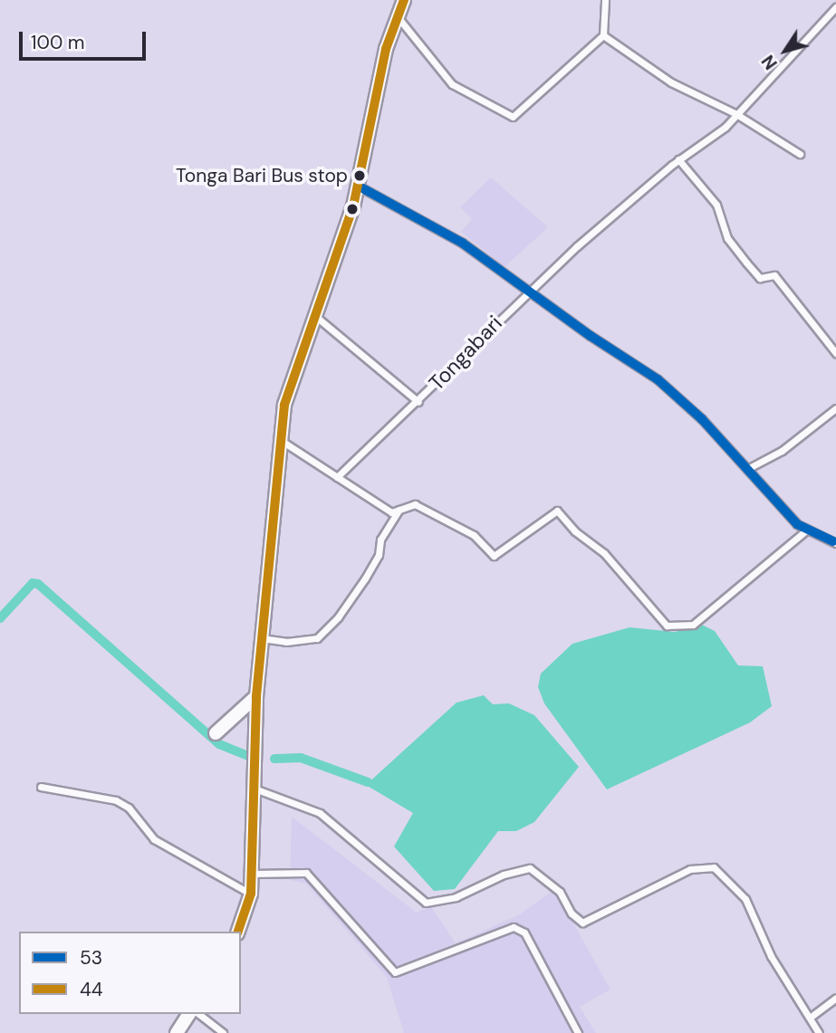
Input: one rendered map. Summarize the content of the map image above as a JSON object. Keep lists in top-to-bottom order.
{
  "streets": {
    "street": ["Tongabari"]
  },
  "places": ["Tonga Bari Bus stop"],
  "lines": ["transit line 44", "transit line 53"],
  "legend": ["53", "44"],
  "scale_bar": "100 m",
  "north": "bottom left"
}
